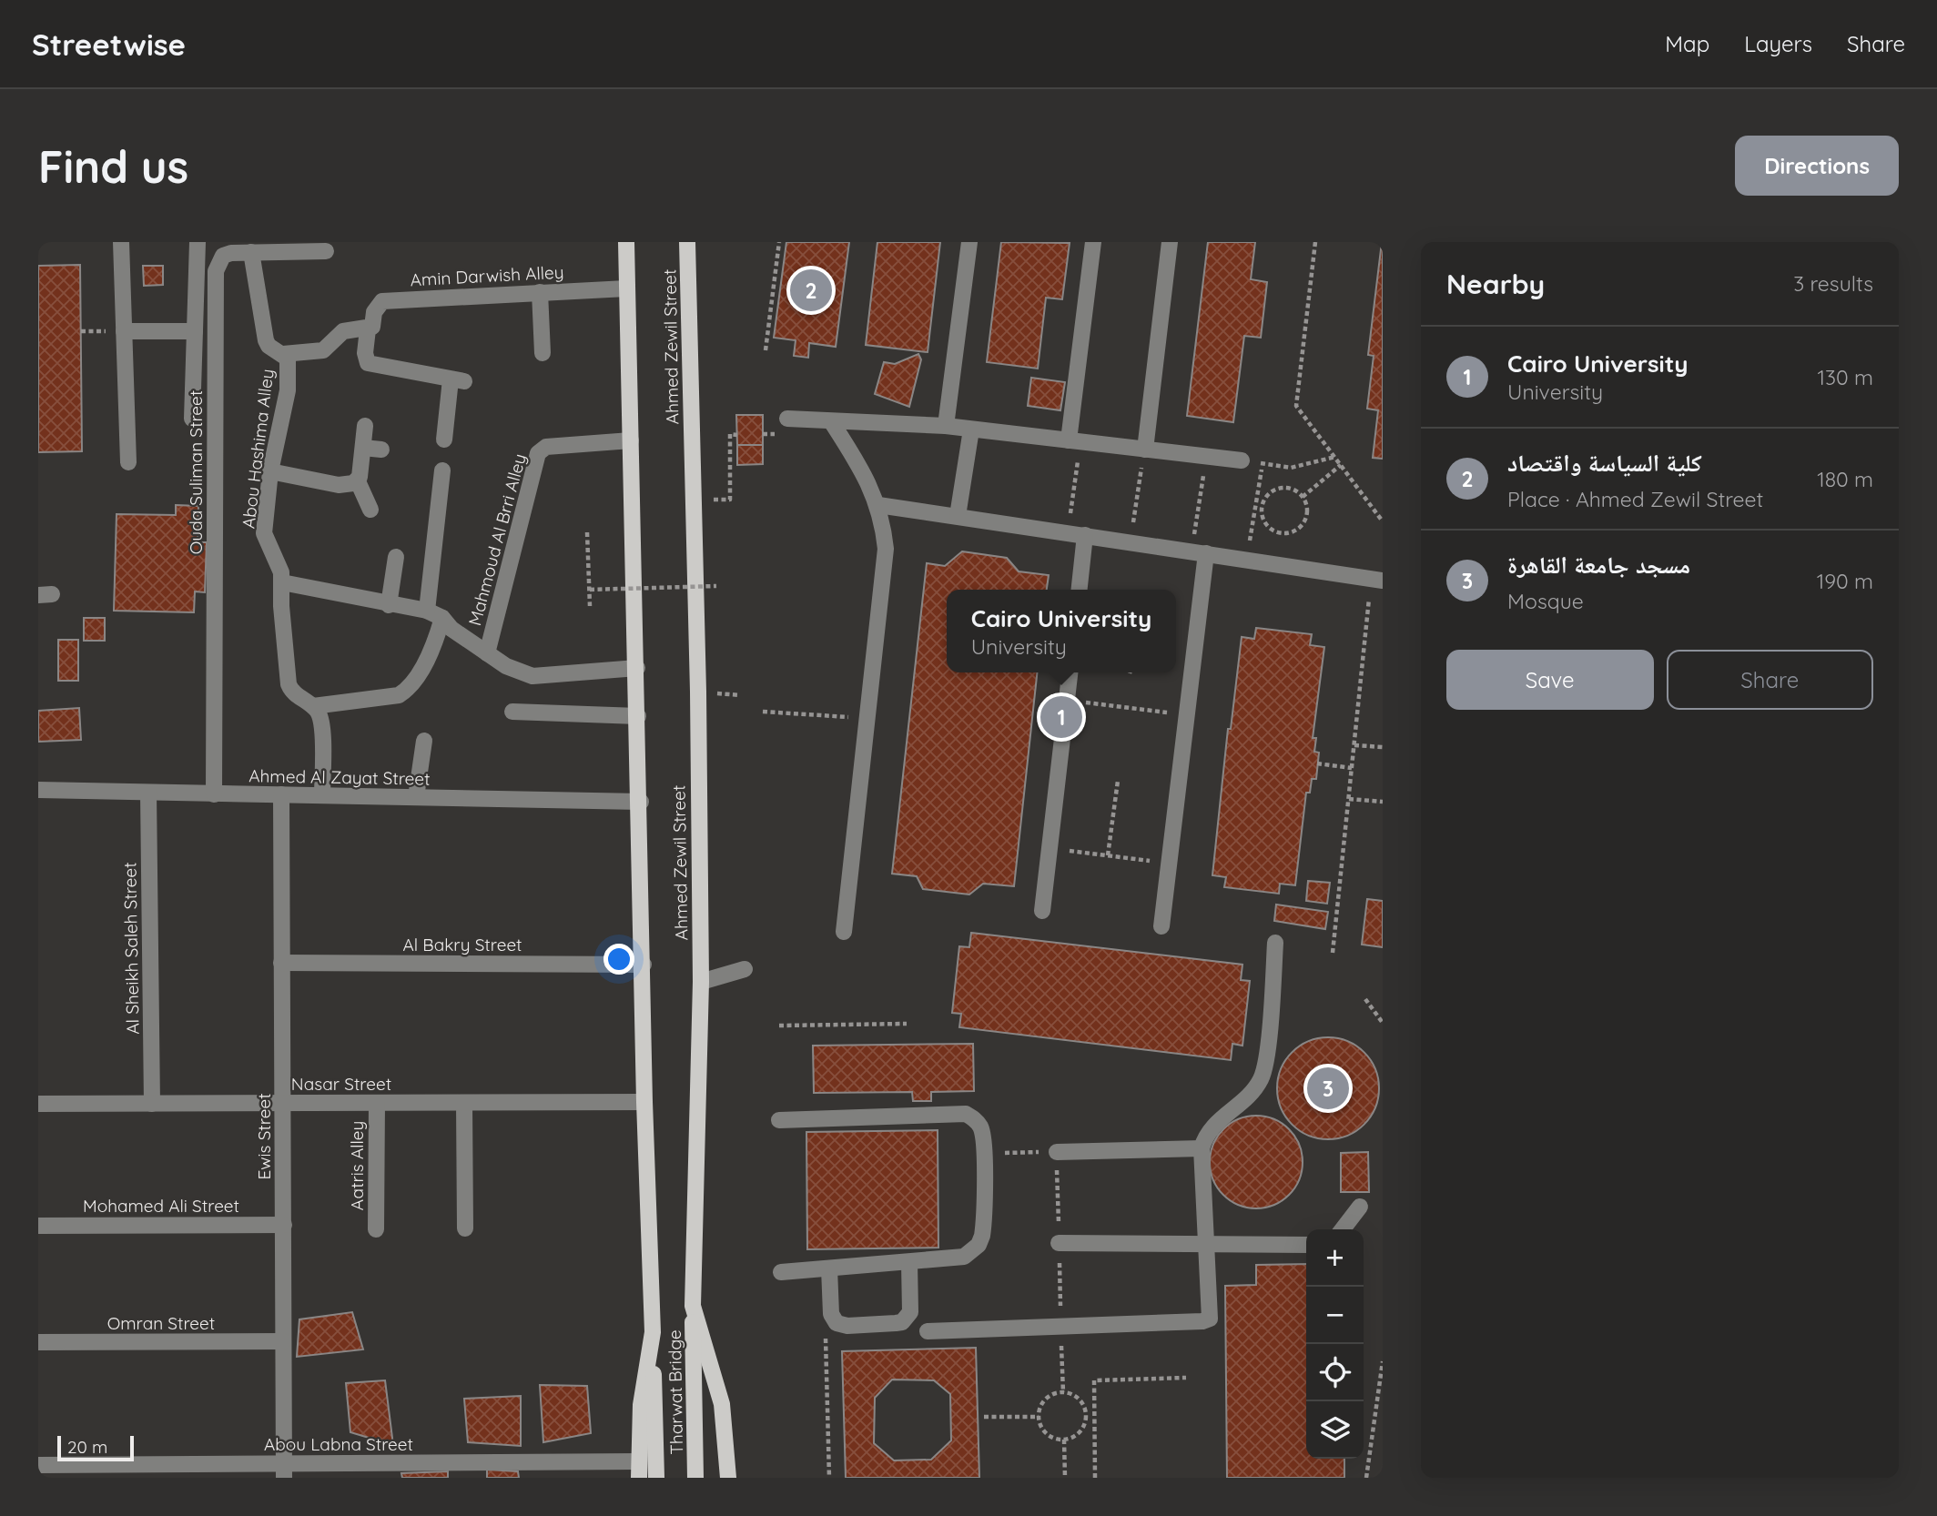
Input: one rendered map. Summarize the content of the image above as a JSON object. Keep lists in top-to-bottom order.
{
  "streets": {
    "main road": ["Ahmed Zewil Street", "Tharwat Bridge"],
    "street": [
      "Amin Darwish Alley",
      "Abou Hashima Alley",
      "Ouda Suliman Street",
      "Mahmoud Al Brri Alley",
      "Ahmed Al Zayat Street",
      "Al Bakry Street",
      "Al Sheikh Saleh Street",
      "Nasar Street",
      "Ewis Street",
      "Aatris Alley",
      "Mohamed Ali Street",
      "Omran Street",
      "Abou Labna Street"
    ]
  },
  "crossings": [
    ["Ahmed Zewil Street", "Tharwat Bridge"],
    ["Abou Hashima Alley", "Ouda Suliman Street"],
    ["Ouda Suliman Street", "Ahmed Al Zayat Street"],
    ["Ahmed Al Zayat Street", "Al Sheikh Saleh Street"],
    ["Ahmed Al Zayat Street", "Ewis Street"],
    ["Al Bakry Street", "Ewis Street"],
    ["Al Sheikh Saleh Street", "Nasar Street"],
    ["Nasar Street", "Ewis Street"],
    ["Nasar Street", "Aatris Alley"],
    ["Ewis Street", "Mohamed Ali Street"],
    ["Ewis Street", "Omran Street"],
    ["Ewis Street", "Abou Labna Street"]
  ],
  "scale_bar": "20 m",
  "page": {
    "header": "Streetwise",
    "nav": ["Map", "Layers", "Share"],
    "buttons": [
      "Directions",
      ["Save", "Share"]
    ],
    "title": "Find us",
    "heading": ["Nearby", "3 results"],
    "pins": ["2", "1", "3"],
    "list": [
      {
        "mark": "1",
        "name": "Cairo University",
        "note": "University",
        "value": "130 m"
      },
      {
        "mark": "2",
        "name": "كلية السياسة واقتصاد",
        "note": "Place · Ahmed Zewil Street",
        "value": "180 m"
      },
      {
        "mark": "3",
        "name": "مسجد جامعة القاهرة",
        "note": "Mosque",
        "value": "190 m"
      }
    ],
    "popup": ["Cairo University", "University"],
    "map_buttons": ["+", "−"],
    "scale": "20 m"
  }
}
